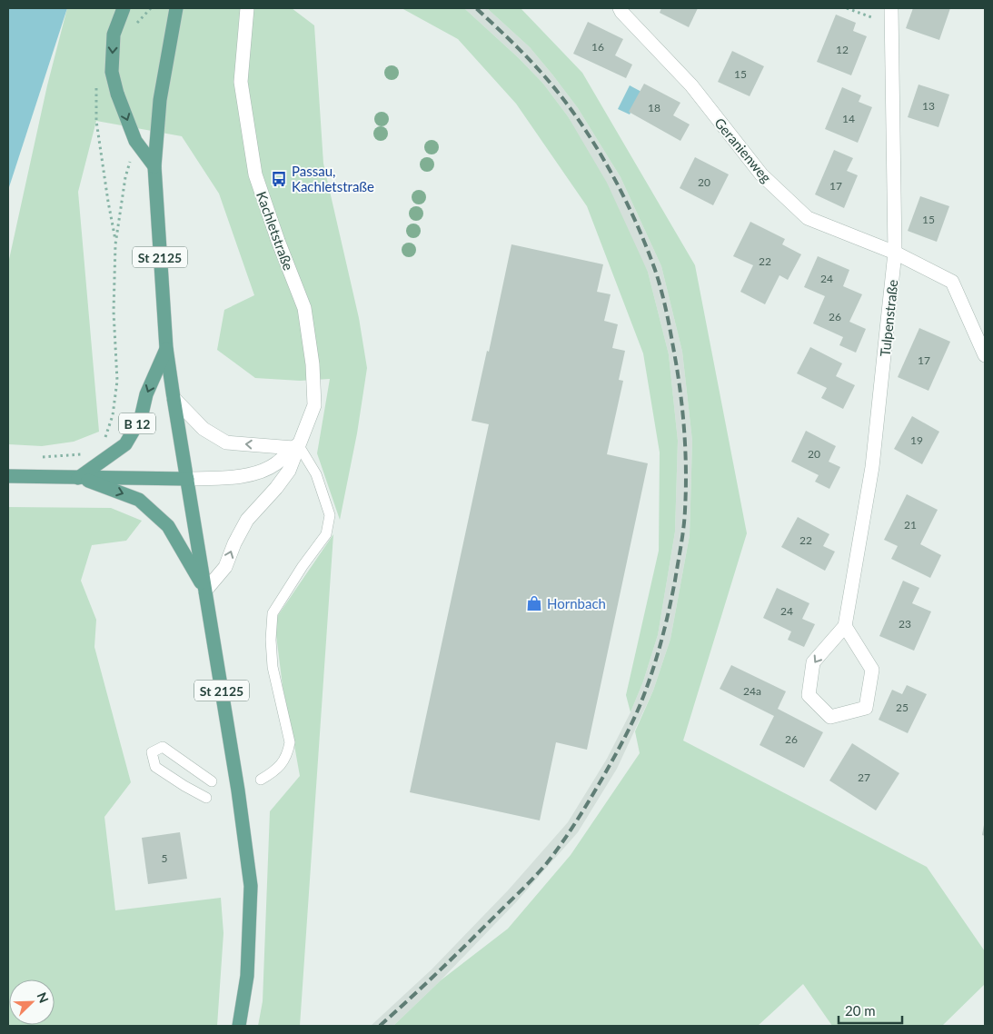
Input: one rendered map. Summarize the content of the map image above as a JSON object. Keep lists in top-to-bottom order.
{
  "streets": {
    "main road": ["St 2125", "B 12"],
    "street": ["Geranienweg", "Kachletstraße", "Tulpenstraße"]
  },
  "crossings": [
    ["Geranienweg", "Tulpenstraße"],
    ["Kachletstraße", "St 2125"],
    ["St 2125", "B 12"]
  ],
  "places": {
    "bus stop": ["Passau, Kachletstraße"],
    "shop": ["Hornbach"]
  },
  "house_numbers": [
    "16",
    "12",
    "15",
    "13",
    "18",
    "14",
    "20",
    "17",
    "15",
    "22",
    "24",
    "26",
    "17",
    "19",
    "20",
    "21",
    "22",
    "24",
    "23",
    "24a",
    "25",
    "26",
    "27",
    "5"
  ],
  "scale_bar": "20 m",
  "north": "top right"
}
